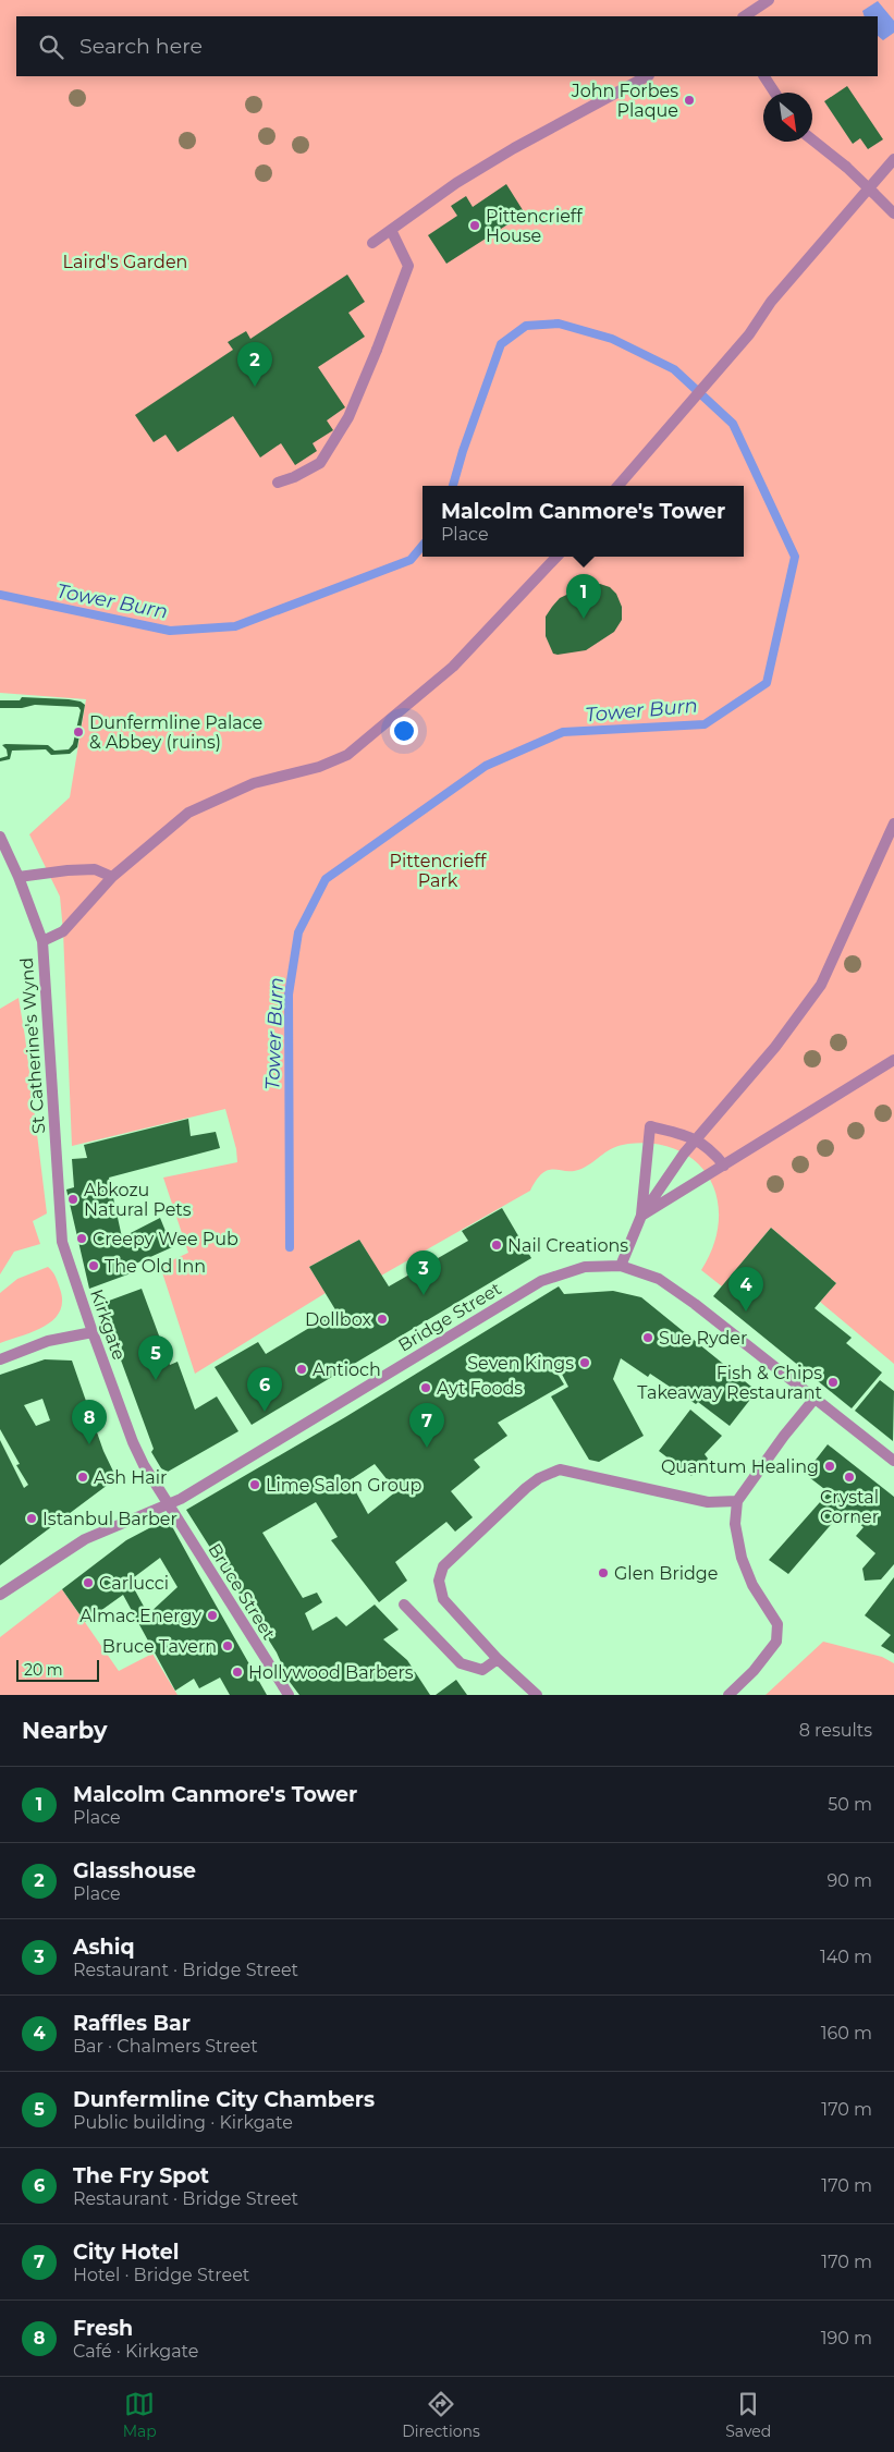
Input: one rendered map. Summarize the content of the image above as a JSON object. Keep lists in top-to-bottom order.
{
  "streets": {
    "street": [
      "St Catherine's Wynd",
      "Bridge Street",
      "Kirkgate",
      "Bruce Street"
    ]
  },
  "crossings": [
    ["St Catherine's Wynd", "Kirkgate"],
    ["Bridge Street", "Kirkgate"],
    ["Bridge Street", "Bruce Street"],
    ["Kirkgate", "Bruce Street"]
  ],
  "water": ["Tower Burn"],
  "parks": ["Laird's Garden", "Pittencrieff Park"],
  "places": [
    "John Forbes Plaque",
    "Pittencrieff House",
    "Dunfermline Palace & Abbey (ruins)",
    "Abkozu Natural Pets",
    "Creepy Wee Pub",
    "Nail Creations",
    "The Old Inn",
    "Dollbox",
    "Sue Ryder",
    "Seven Kings",
    "Antioch",
    "Fish & Chips Takeaway Restaurant",
    "Ayt Foods",
    "Quantum Healing",
    "Ash Hair",
    "Crystal Corner",
    "Lime Salon Group",
    "Istanbul Barber",
    "Glen Bridge",
    "Carlucci",
    "Almac.Energy",
    "Bruce Tavern",
    "Hollywood Barbers"
  ],
  "scale_bar": "20 m",
  "north": "bottom right",
  "page": {
    "search": "Search here",
    "pins": [
      "2",
      "1",
      "3",
      "4",
      "5",
      "6",
      "8",
      "7"
    ],
    "popup": ["Malcolm Canmore's Tower", "Place"],
    "scale": "20 m",
    "heading": ["Nearby", "8 results"],
    "list": [
      {
        "mark": "1",
        "name": "Malcolm Canmore's Tower",
        "note": "Place",
        "value": "50 m"
      },
      {
        "mark": "2",
        "name": "Glasshouse",
        "note": "Place",
        "value": "90 m"
      },
      {
        "mark": "3",
        "name": "Ashiq",
        "note": "Restaurant · Bridge Street",
        "value": "140 m"
      },
      {
        "mark": "4",
        "name": "Raffles Bar",
        "note": "Bar · Chalmers Street",
        "value": "160 m"
      },
      {
        "mark": "5",
        "name": "Dunfermline City Chambers",
        "note": "Public building · Kirkgate",
        "value": "170 m"
      },
      {
        "mark": "6",
        "name": "The Fry Spot",
        "note": "Restaurant · Bridge Street",
        "value": "170 m"
      },
      {
        "mark": "7",
        "name": "City Hotel",
        "note": "Hotel · Bridge Street",
        "value": "170 m"
      },
      {
        "mark": "8",
        "name": "Fresh",
        "note": "Café · Kirkgate",
        "value": "190 m"
      }
    ],
    "nav": ["Map", "Directions", "Saved"]
  }
}
